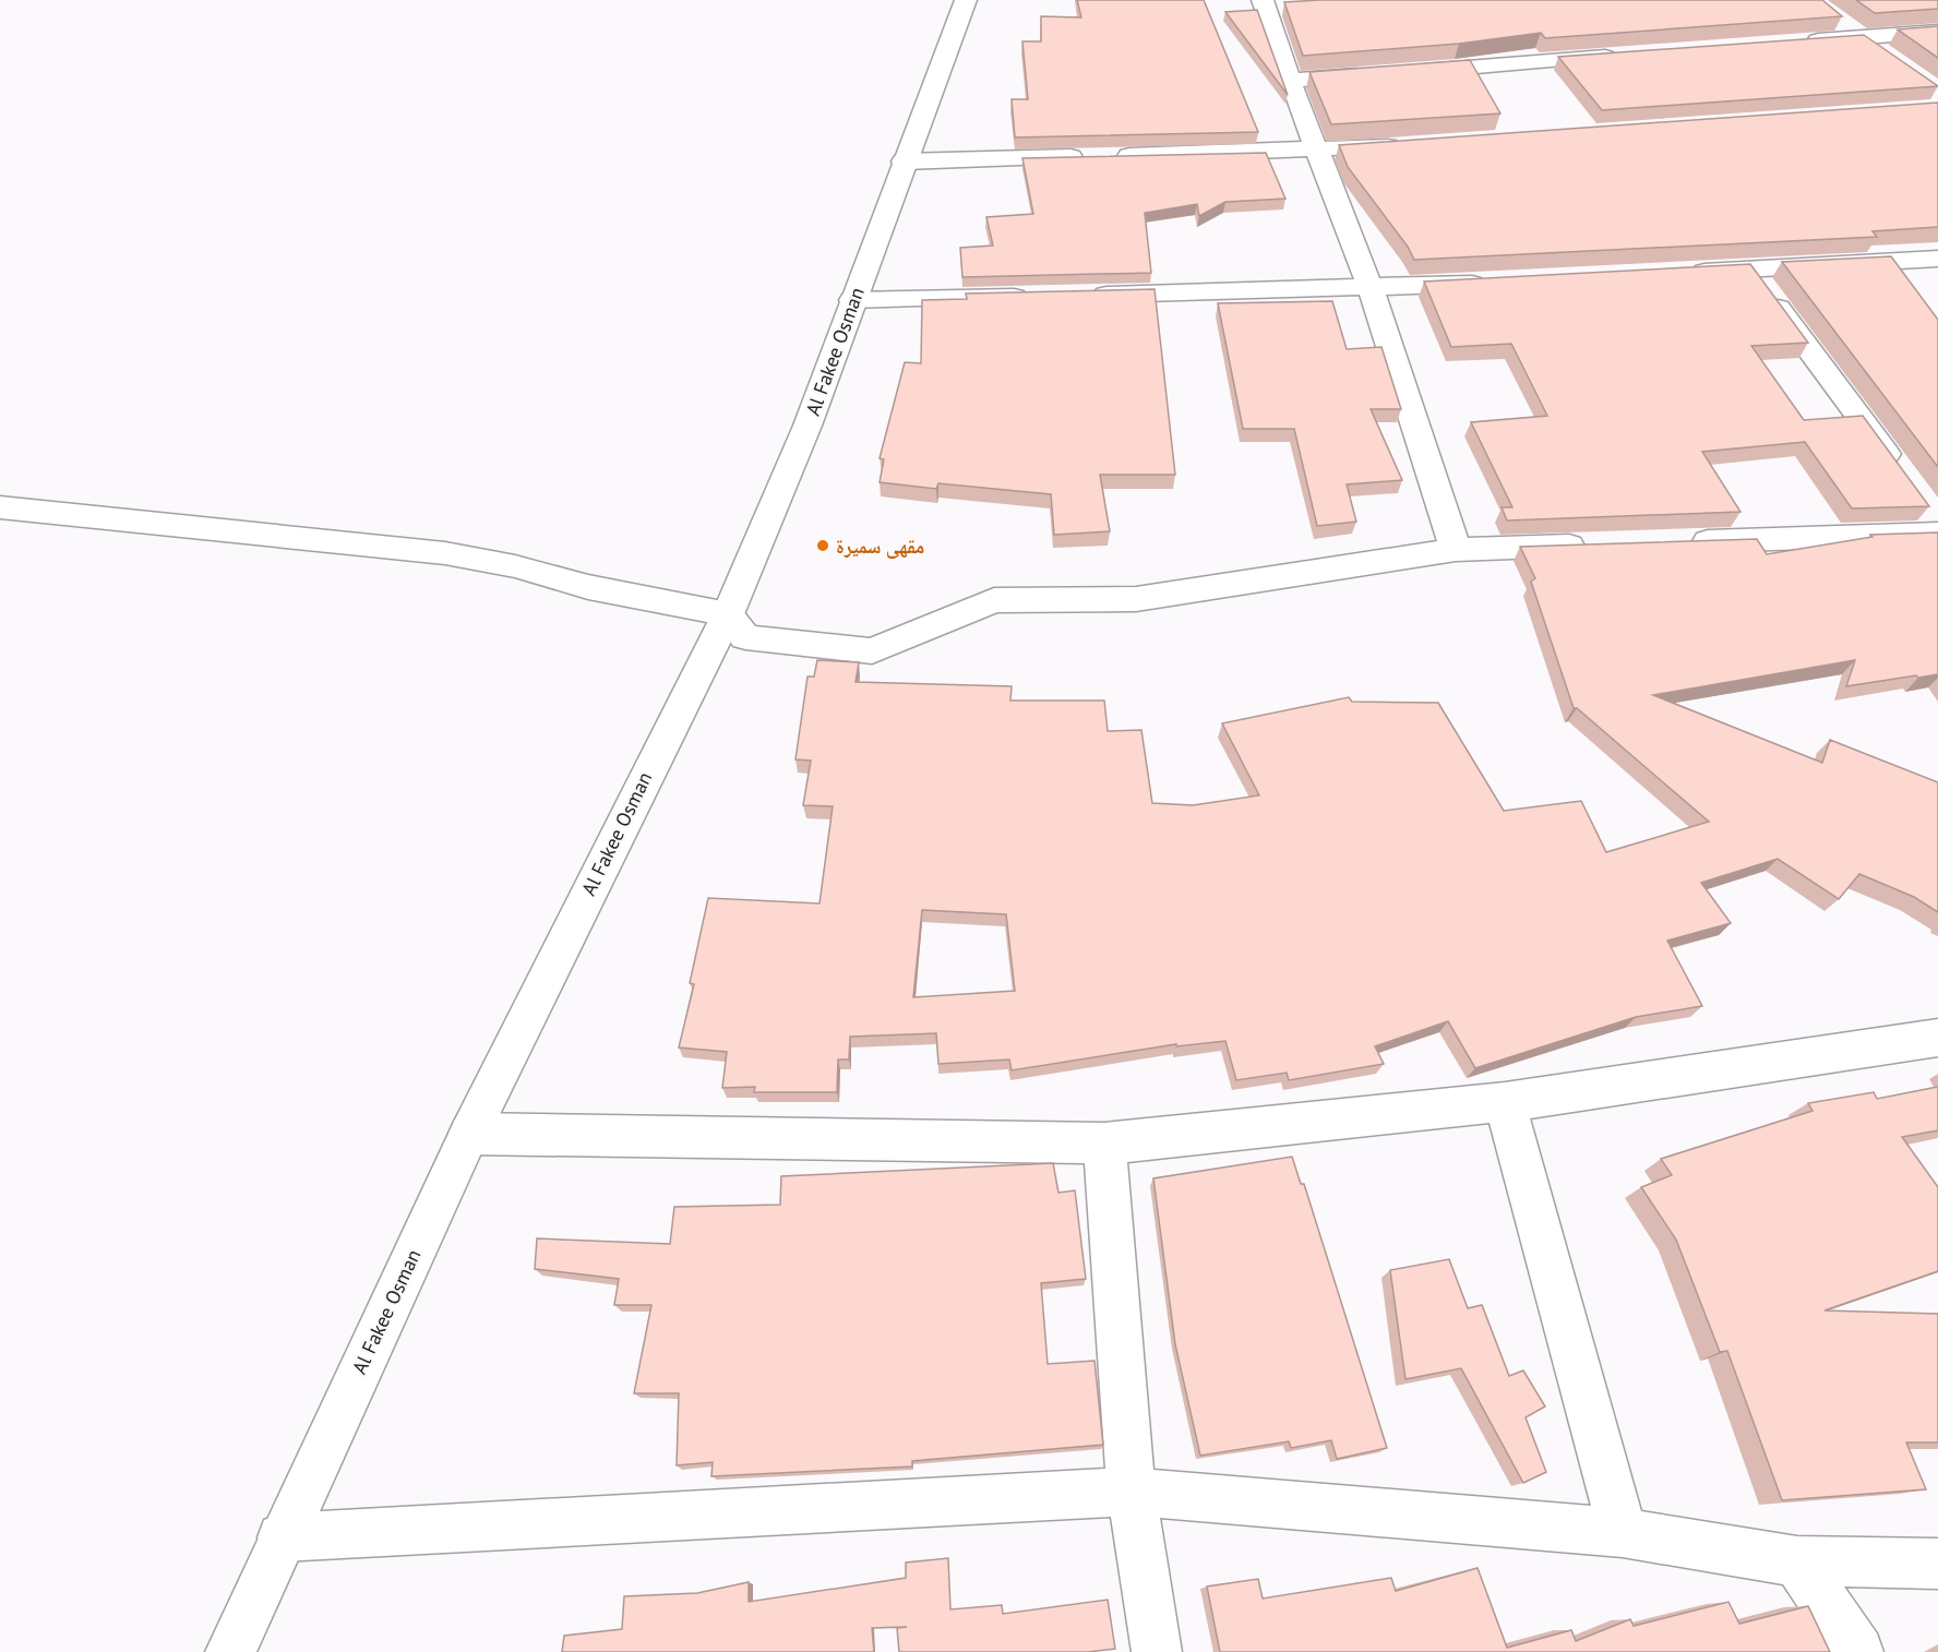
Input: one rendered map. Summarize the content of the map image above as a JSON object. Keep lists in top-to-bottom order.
{
  "streets": {
    "street": ["Al Fakee Osman"]
  },
  "places": ["مقهى سميرة"]
}
